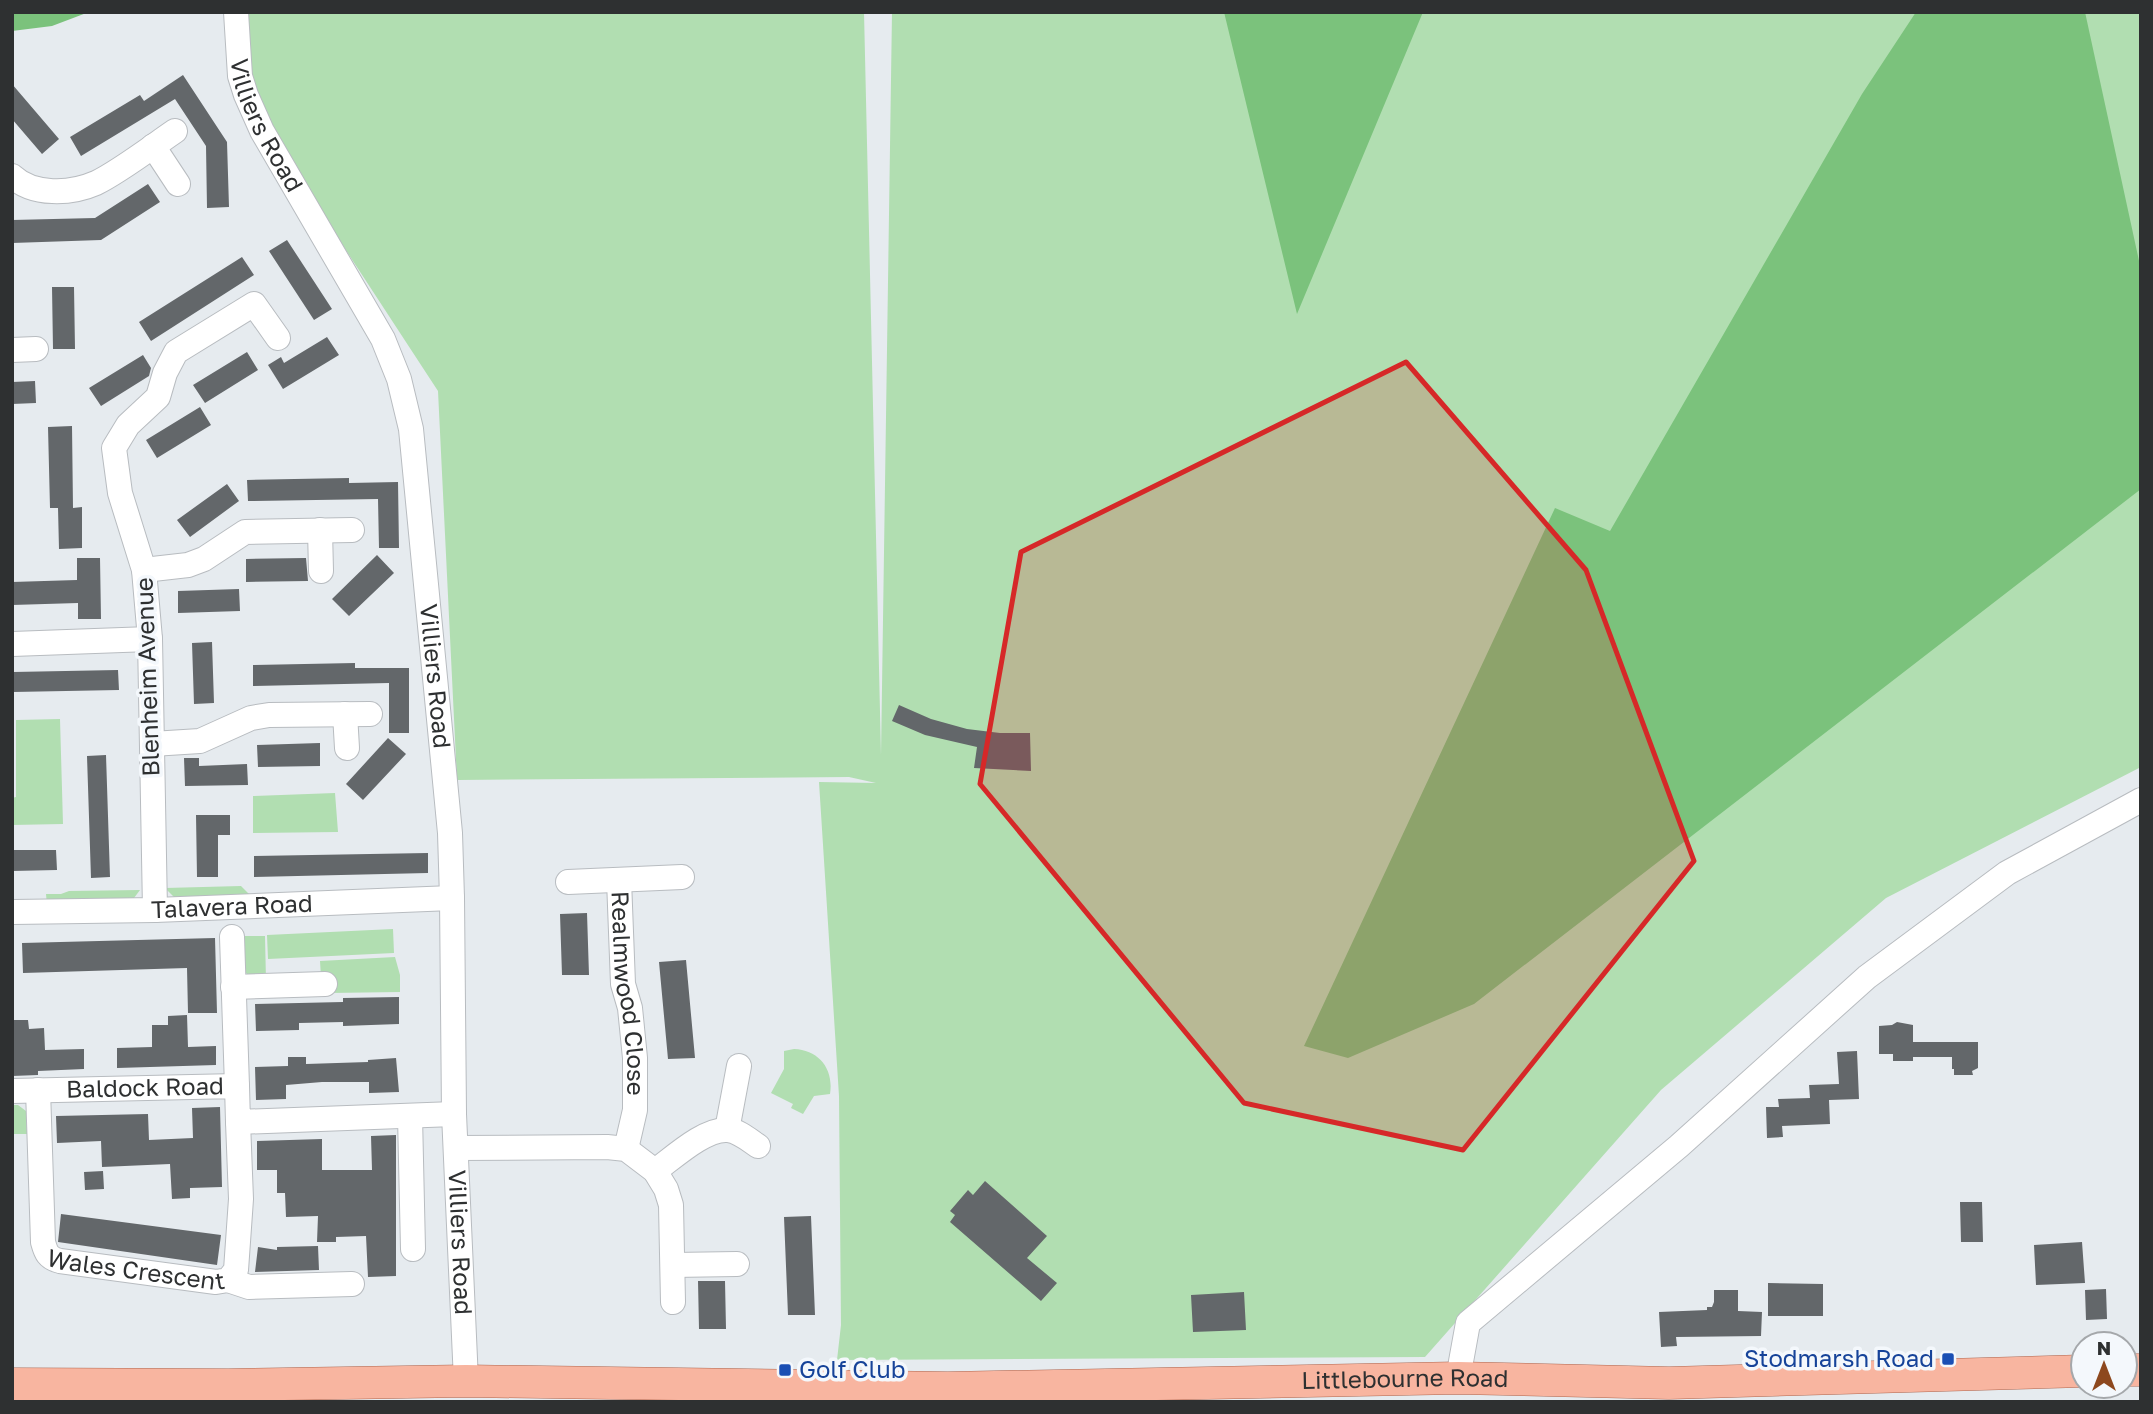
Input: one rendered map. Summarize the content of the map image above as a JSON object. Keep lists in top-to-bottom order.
{
  "streets": {
    "main road": ["Littlebourne Road"],
    "street": [
      "Villiers Road",
      "Blenheim Avenue",
      "Talavera Road",
      "Realmwood Close",
      "Baldock Road",
      "Wales Crescent"
    ]
  },
  "crossings": [
    ["Villiers Road", "Talavera Road"],
    ["Villiers Road", "Baldock Road"],
    ["Villiers Road", "Littlebourne Road"],
    ["Blenheim Avenue", "Talavera Road"],
    ["Baldock Road", "Wales Crescent"]
  ],
  "places": {
    "transit": ["Stodmarsh Road", "Golf Club"]
  },
  "north": "top"
}
